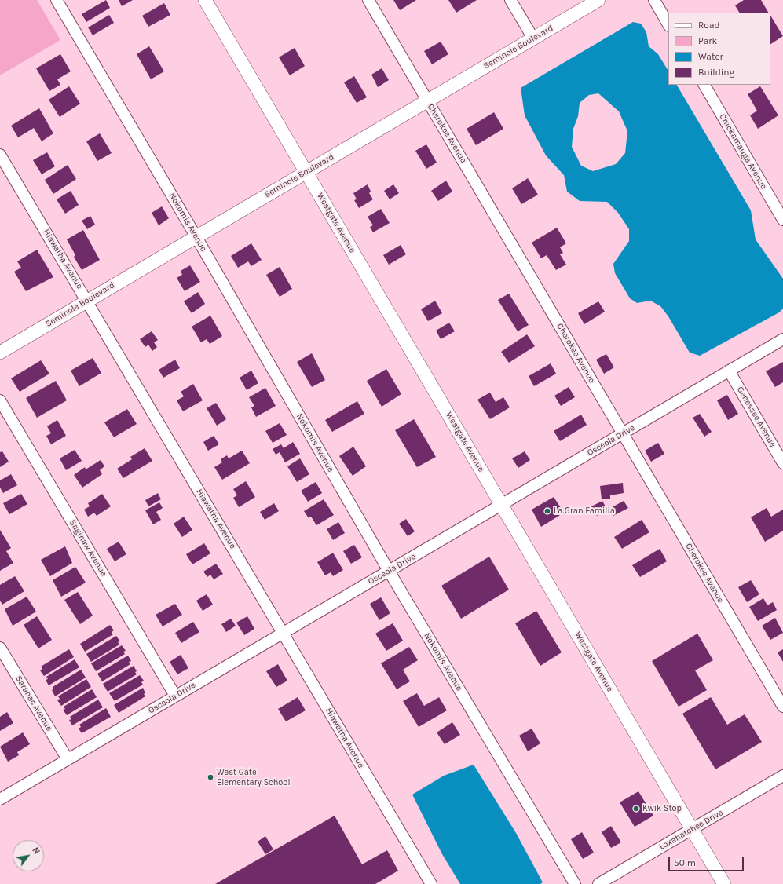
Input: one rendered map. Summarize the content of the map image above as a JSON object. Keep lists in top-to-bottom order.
{
  "streets": {
    "street": [
      "Seminole Boulevard",
      "Cherokee Avenue",
      "Chickamauga Avenue",
      "Nokomis Avenue",
      "Westgate Avenue",
      "Hiawatha Avenue",
      "Genessee Avenue",
      "Osceola Drive",
      "Saginaw Avenue",
      "Saranac Avenue",
      "Loxahatchee Drive"
    ]
  },
  "crossings": [
    ["Seminole Boulevard", "Cherokee Avenue"],
    ["Seminole Boulevard", "Nokomis Avenue"],
    ["Seminole Boulevard", "Westgate Avenue"],
    ["Seminole Boulevard", "Hiawatha Avenue"],
    ["Cherokee Avenue", "Osceola Drive"],
    ["Nokomis Avenue", "Osceola Drive"],
    ["Westgate Avenue", "Osceola Drive"],
    ["Westgate Avenue", "Loxahatchee Drive"],
    ["Hiawatha Avenue", "Osceola Drive"],
    ["Genessee Avenue", "Osceola Drive"],
    ["Osceola Drive", "Saginaw Avenue"],
    ["Osceola Drive", "Saranac Avenue"]
  ],
  "places": ["La Gran Familia", "West Gate Elementary School", "Kwik Stop"],
  "legend": [
    "Road",
    "Park",
    "Water",
    "Building"
  ],
  "scale_bar": "50 m",
  "north": "top right"
}
